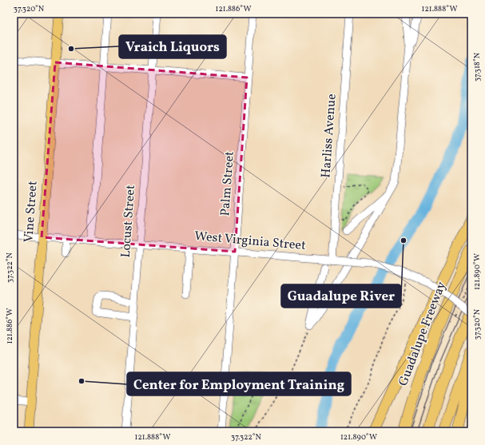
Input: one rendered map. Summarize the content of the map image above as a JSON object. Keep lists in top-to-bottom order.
{
  "streets": {
    "highway": ["Guadalupe Freeway"],
    "main road": ["Vine Street"],
    "street": [
      "Harliss Avenue",
      "Palm Street",
      "Locust Street",
      "West Virginia Street"
    ]
  },
  "crossings": [
    ["Harliss Avenue", "West Virginia Street"],
    ["Palm Street", "West Virginia Street"],
    ["Vine Street", "West Virginia Street"],
    ["Locust Street", "West Virginia Street"]
  ],
  "places": ["Vraich Liquors", "Guadalupe River", "Center for Employment Training"],
  "coordinates": [
    "37.320°N",
    "121.886°W",
    "121.888°W",
    "37.318°N",
    "37.322°N",
    "121.890°W"
  ]
}
